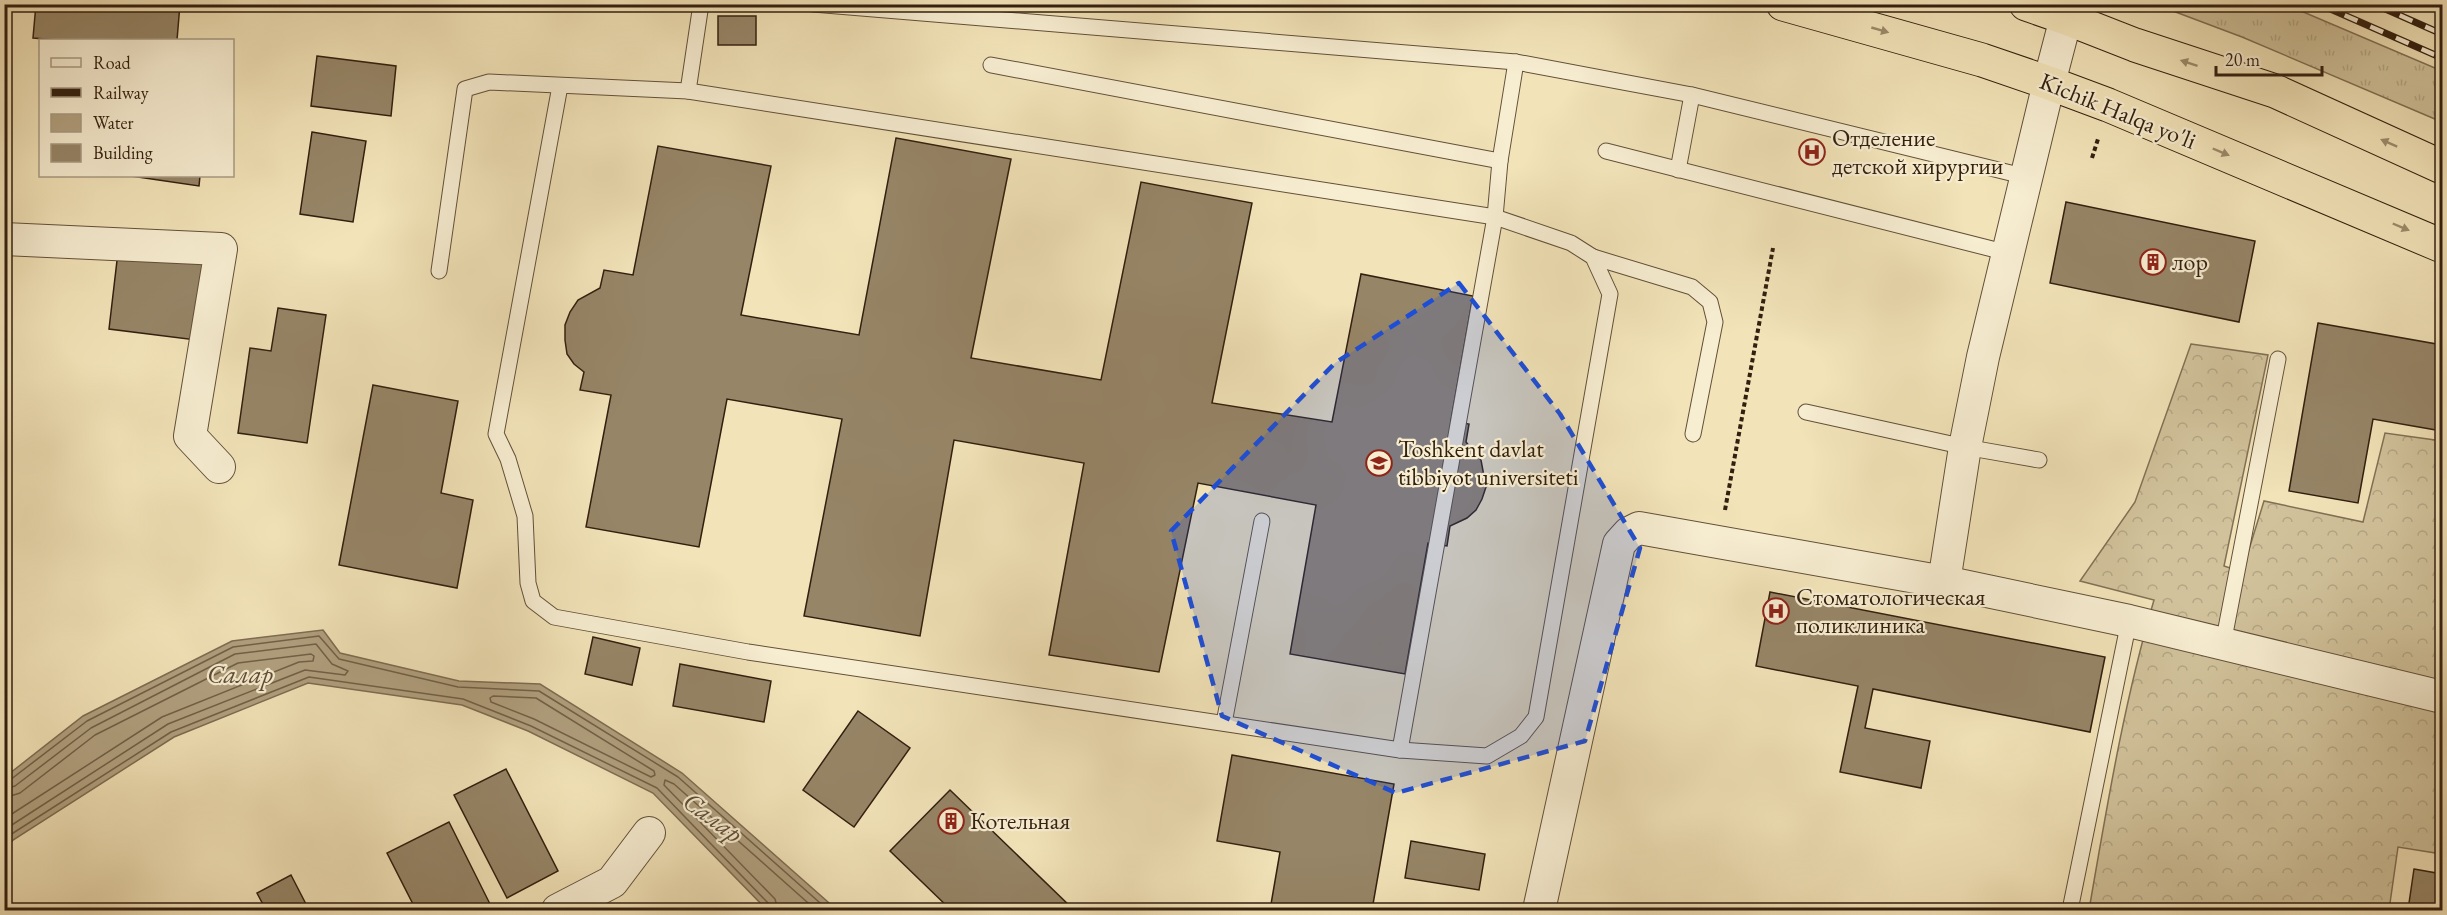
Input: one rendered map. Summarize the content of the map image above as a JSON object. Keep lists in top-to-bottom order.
{
  "streets": {
    "highway": ["Kichik Halqa yo'li"]
  },
  "water": ["Салар"],
  "places": {
    "hospital": ["Отделение детской хирургии", "Стоматологическая поликлиника"],
    "building": ["лор", "Котельная"],
    "school or university": ["Toshkent davlat tibbiyot universiteti"]
  },
  "legend": [
    "Road",
    "Railway",
    "Water",
    "Building"
  ],
  "scale_bar": "20 m"
}
